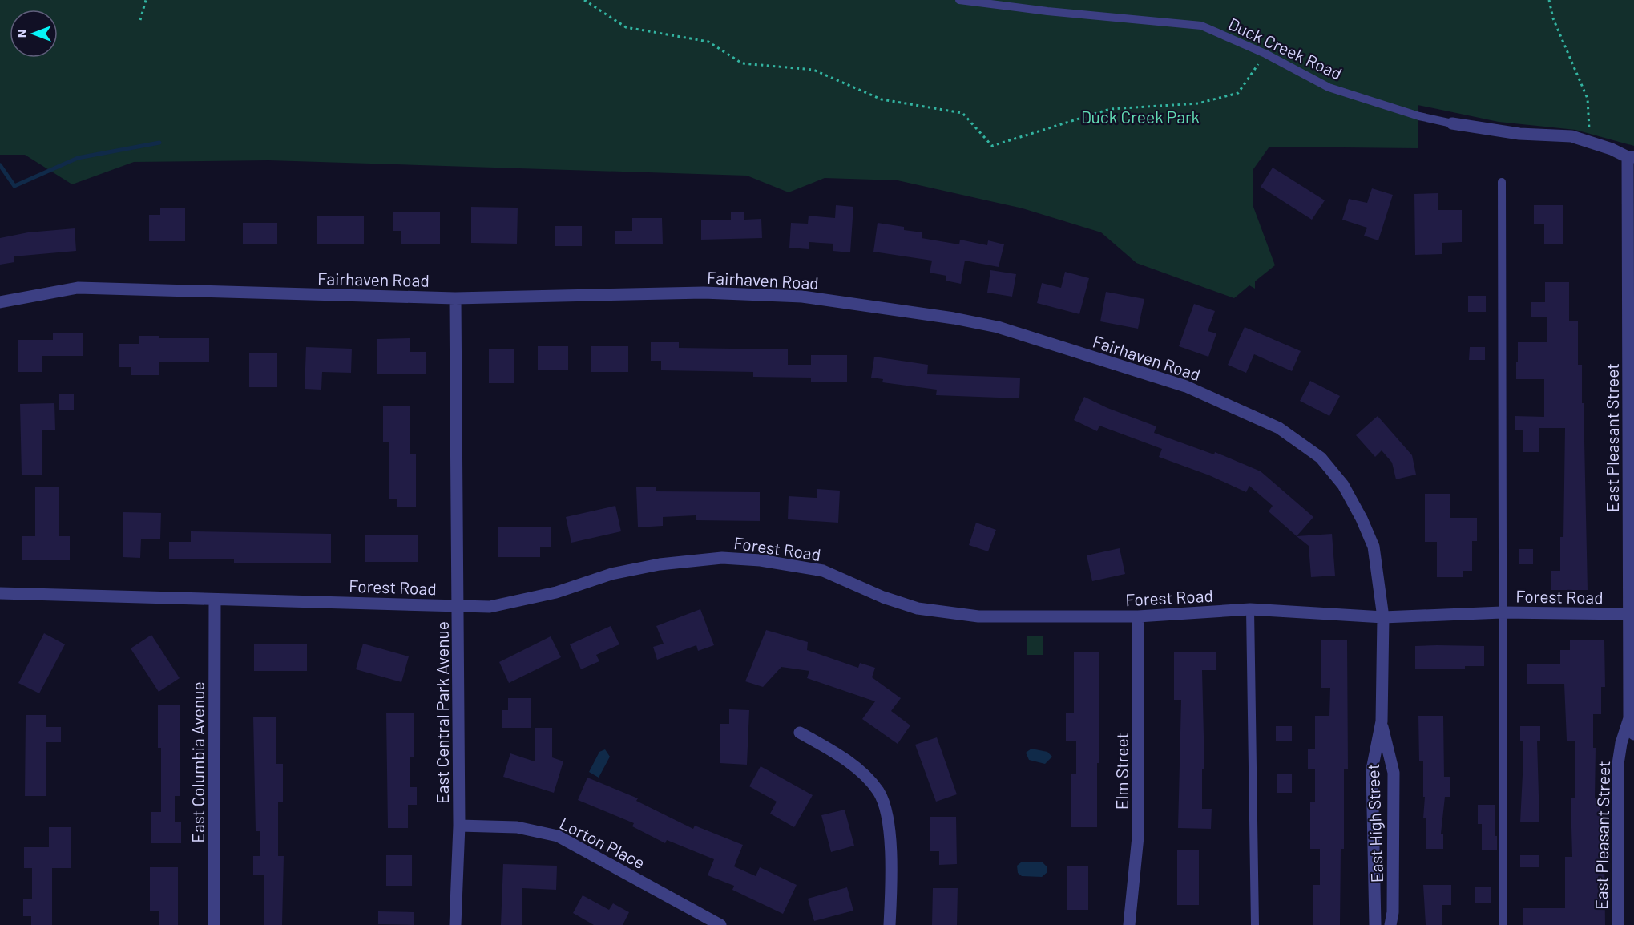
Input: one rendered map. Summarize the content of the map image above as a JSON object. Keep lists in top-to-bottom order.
{
  "streets": {
    "street": [
      "Fairhaven Road",
      "East Pleasant Street",
      "Forest Road",
      "East Central Park Avenue",
      "East Columbia Avenue",
      "Elm Street",
      "East High Street",
      "Lorton Place"
    ],
    "lane": ["Duck Creek Road"]
  },
  "crossings": [
    ["Fairhaven Road", "Forest Road"],
    ["Fairhaven Road", "East Central Park Avenue"],
    ["Fairhaven Road", "East High Street"],
    ["East Pleasant Street", "Forest Road"],
    ["Forest Road", "East Central Park Avenue"],
    ["Forest Road", "East Columbia Avenue"],
    ["Forest Road", "Elm Street"],
    ["Forest Road", "East High Street"],
    ["East Central Park Avenue", "Lorton Place"]
  ],
  "parks": ["Duck Creek Park"],
  "north": "left"
}
